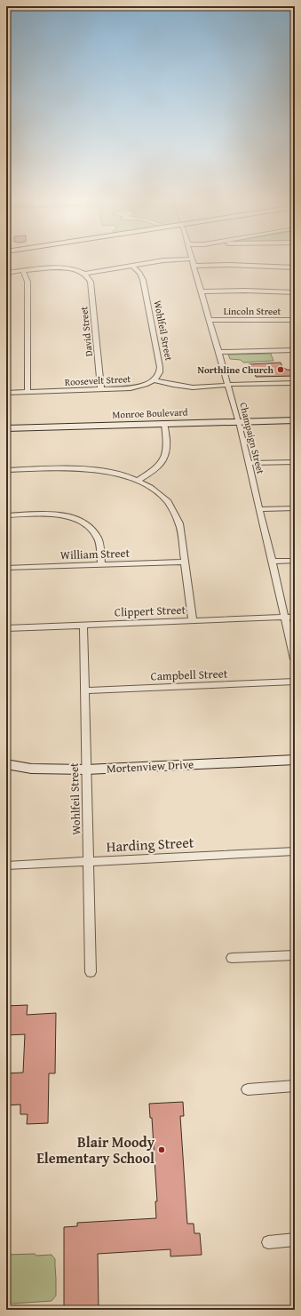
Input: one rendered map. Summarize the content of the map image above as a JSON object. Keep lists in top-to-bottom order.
{
  "streets": {
    "street": [
      "Lincoln Street",
      "Wohlfeil Street",
      "David Street",
      "Roosevelt Street",
      "Monroe Boulevard",
      "Champaign Street",
      "William Street",
      "Clippert Street",
      "Campbell Street",
      "Mortenview Drive",
      "Harding Street"
    ]
  },
  "crossings": [
    ["Lincoln Street", "Champaign Street"],
    ["Wohlfeil Street", "Roosevelt Street"],
    ["Wohlfeil Street", "Clippert Street"],
    ["Wohlfeil Street", "Campbell Street"],
    ["Wohlfeil Street", "Mortenview Drive"],
    ["Wohlfeil Street", "Harding Street"],
    ["David Street", "Roosevelt Street"],
    ["Monroe Boulevard", "Champaign Street"],
    ["Champaign Street", "Clippert Street"]
  ],
  "places": ["Northline Church", "Blair Moody Elementary School"]
}
